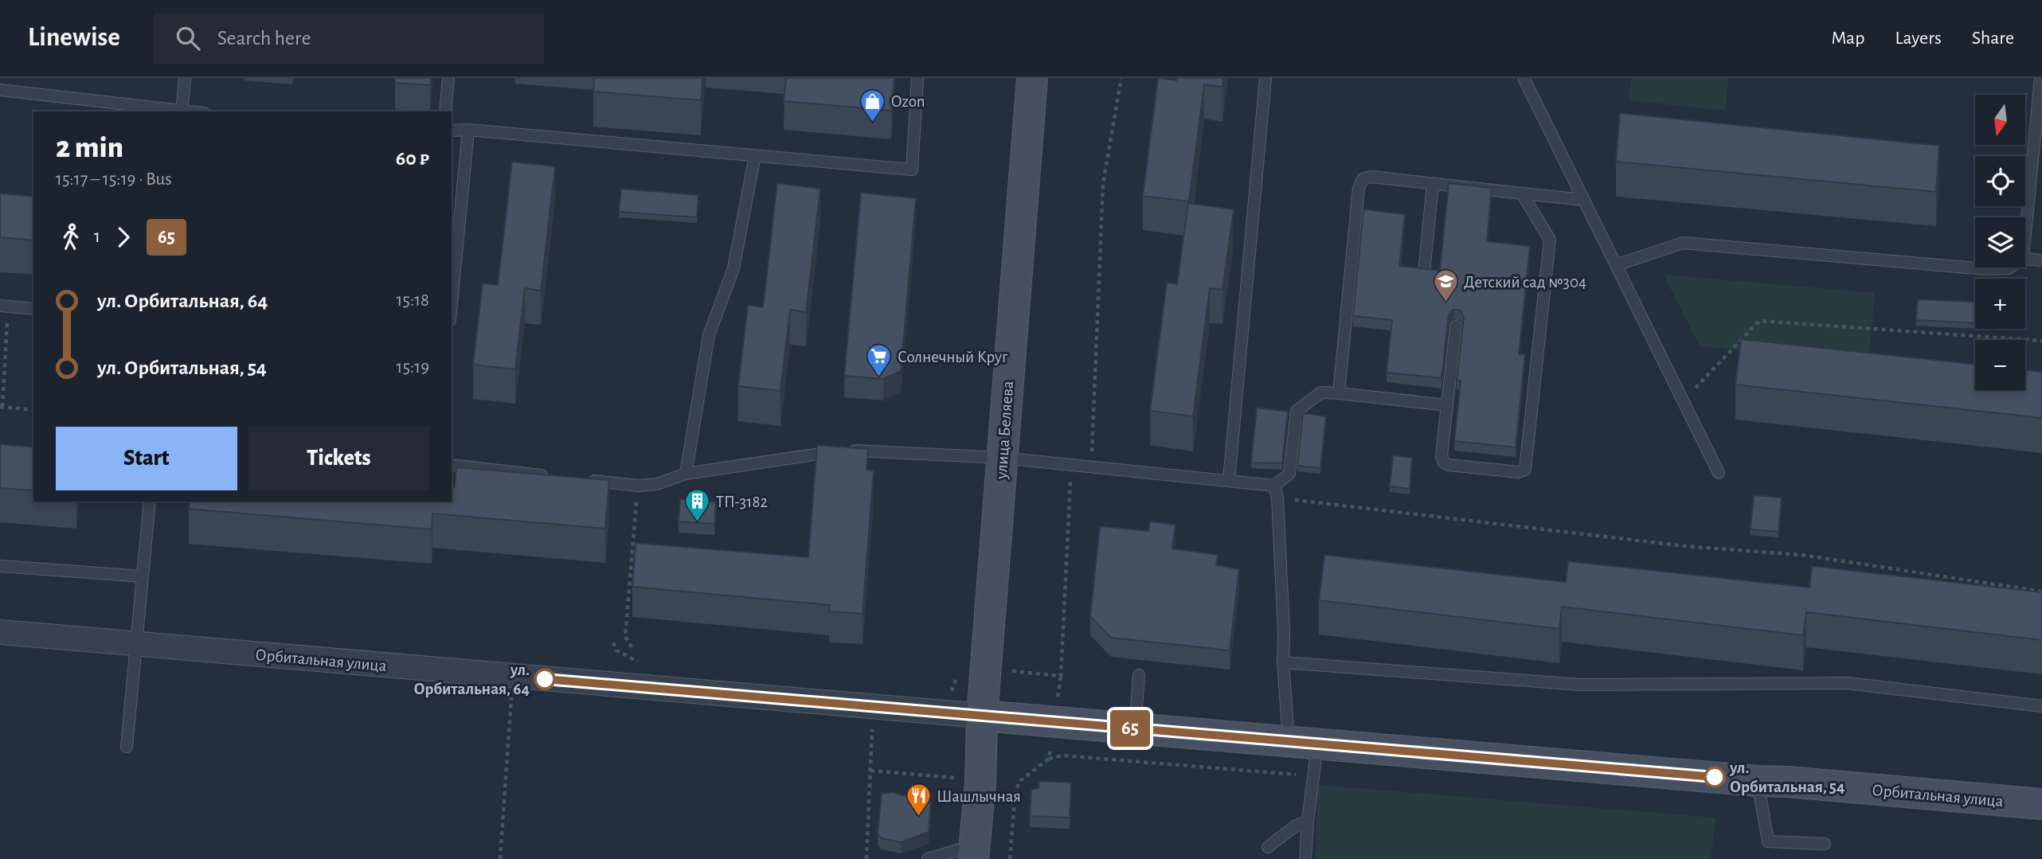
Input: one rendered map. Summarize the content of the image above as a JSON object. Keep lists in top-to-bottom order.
{
  "streets": {
    "main road": ["улица Беляева", "Орбитальная улица"]
  },
  "crossings": [
    ["улица Беляева", "Орбитальная улица"]
  ],
  "places": {
    "shop": ["Ozon"],
    "school or university": ["Детский сад №304"],
    "supermarket": ["Солнечный Круг"],
    "building": ["ТП-3182"],
    "other": ["ул. Орбитальная, 64", "ул. Орбитальная, 54"],
    "restaurant": ["Шашлычная"]
  },
  "lines": ["bus line 65"],
  "north": "bottom",
  "page": {
    "header": "Linewise",
    "search": "Search here",
    "nav": ["Map", "Layers", "Share"],
    "on_map": "65",
    "map_buttons": ["+", "−"],
    "heading": ["2 min", "15:17 – 15:19 · Bus", "60 ₽"],
    "legs": ["1", "65"],
    "list": [
      {
        "name": "ул. Орбитальная, 64",
        "value": "15:18"
      },
      {
        "name": "ул. Орбитальная, 54",
        "value": "15:19"
      }
    ],
    "buttons": ["Start", "Tickets"]
  }
}
